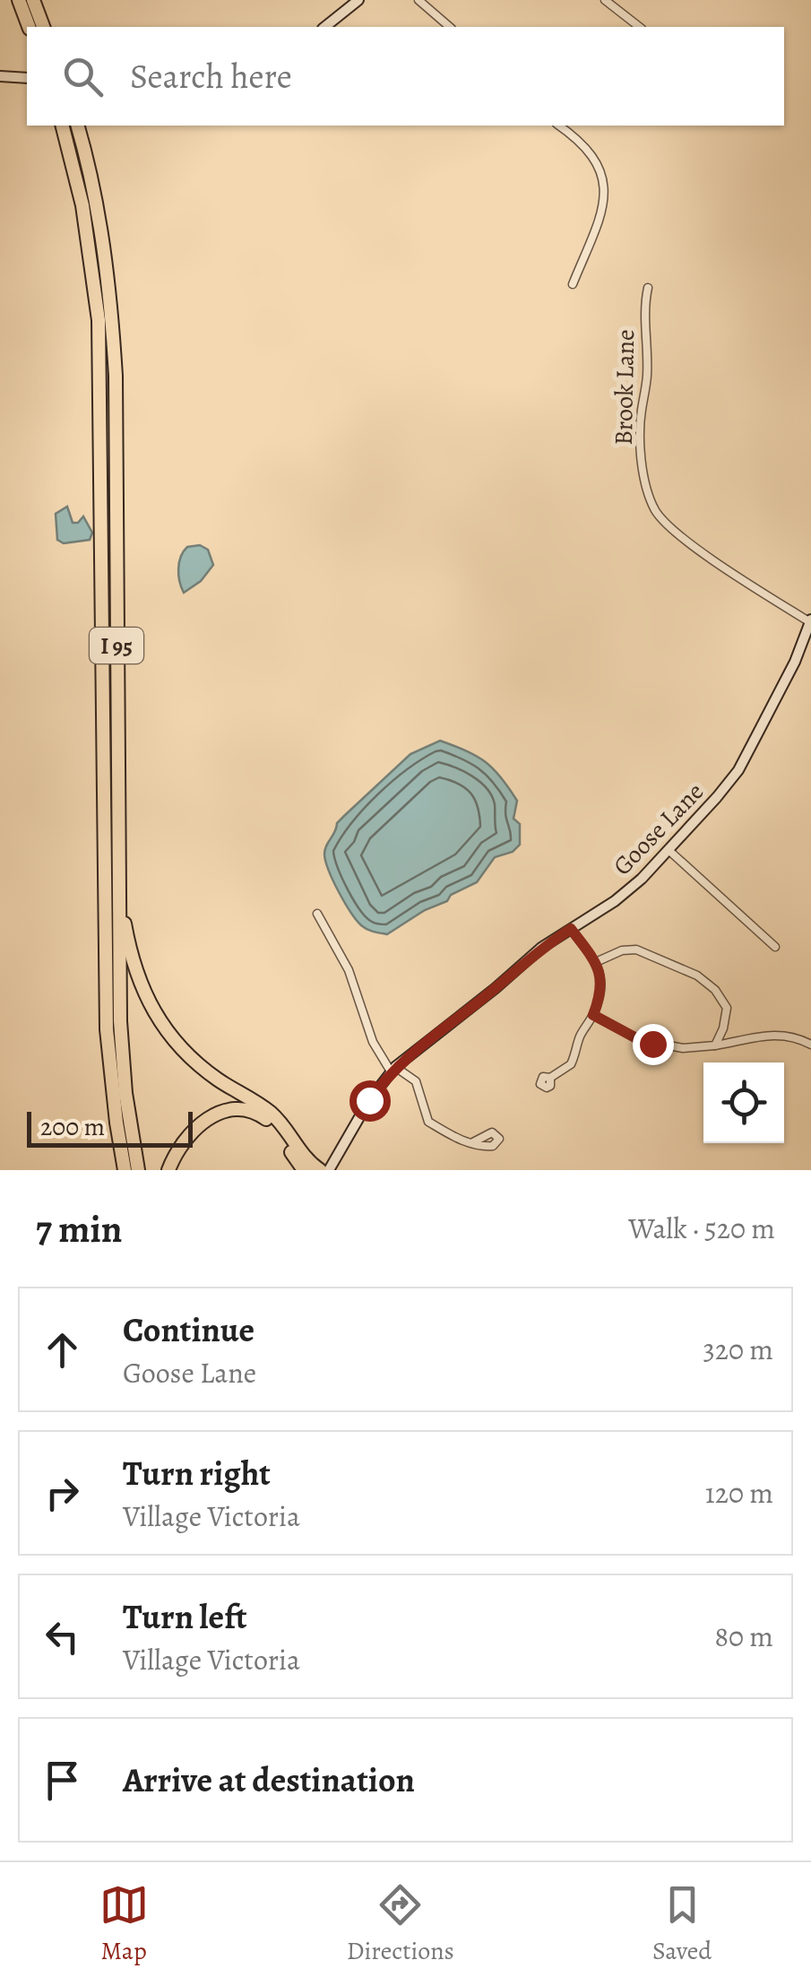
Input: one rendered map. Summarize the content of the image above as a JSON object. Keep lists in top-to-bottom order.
{
  "streets": {
    "highway": ["I 95"],
    "street": ["Brook Lane", "Goose Lane"]
  },
  "crossings": [
    ["Brook Lane", "Goose Lane"]
  ],
  "scale_bar": "200 m",
  "page": {
    "search": "Search here",
    "scale": "200 m",
    "heading": ["7 min", "Walk · 520 m"],
    "list": [
      ["Continue", "Goose Lane", "320 m"],
      ["Turn right", "Village Victoria", "120 m"],
      ["Turn left", "Village Victoria", "80 m"],
      "Arrive at destination"
    ],
    "nav": ["Map", "Directions", "Saved"]
  }
}
